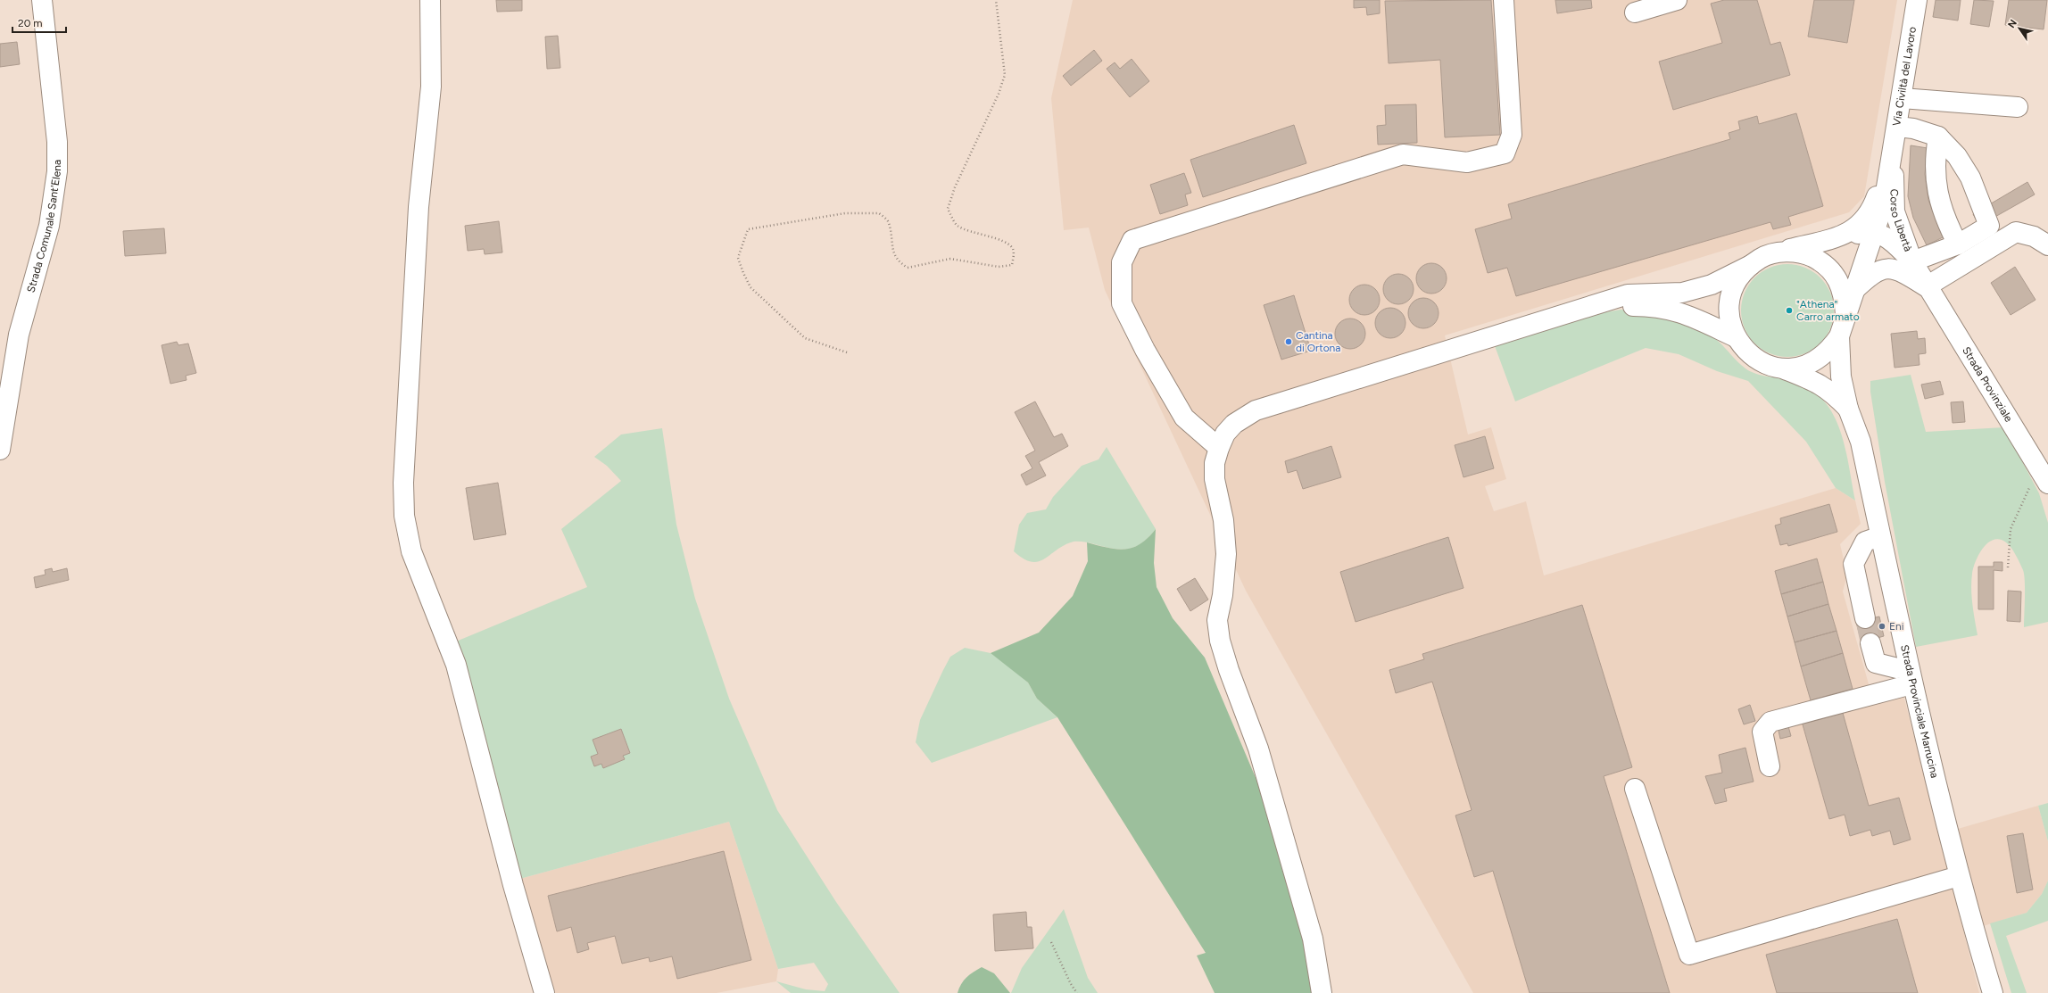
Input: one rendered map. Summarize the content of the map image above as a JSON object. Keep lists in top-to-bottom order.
{
  "streets": {
    "main road": [
      "Via Civiltà del Lavoro",
      "Corso Libertà",
      "Strada Comunale Sant'Elena",
      "Strada Provinziale",
      "Strada Provinciale Marrucina"
    ]
  },
  "crossings": [
    ["Via Civiltà del Lavoro", "Corso Libertà"],
    ["Corso Libertà", "Strada Provinziale"]
  ],
  "places": ["\"Athena\" Carro armato", "Cantina di Ortona", "Eni"],
  "scale_bar": "20 m",
  "north": "top left"
}
